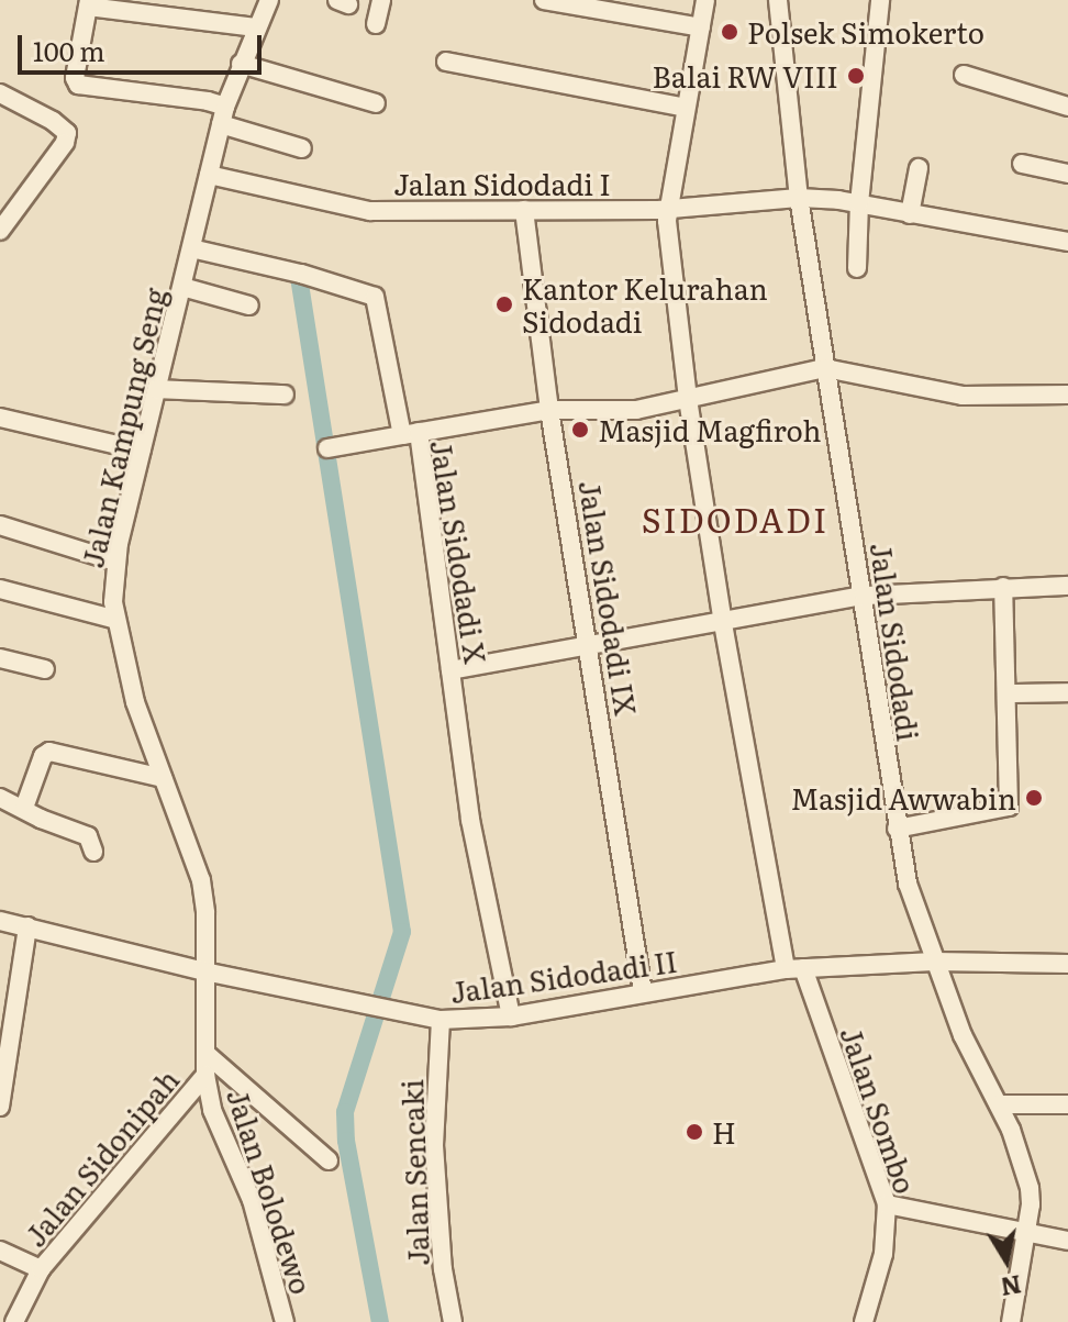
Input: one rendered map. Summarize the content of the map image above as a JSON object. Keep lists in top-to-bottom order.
{
  "streets": {
    "street": [
      "Jalan Sidodadi I",
      "Jalan Kampung Seng",
      "Jalan Sidodadi X",
      "Jalan Sidodadi IX",
      "Jalan Sidodadi",
      "Jalan Sidodadi II",
      "Jalan Sombo",
      "Jalan Sidonipah",
      "Jalan Sencaki",
      "Jalan Bolodewo"
    ]
  },
  "crossings": [
    ["Jalan Sidodadi I", "Jalan Kampung Seng"],
    ["Jalan Sidodadi I", "Jalan Sidodadi IX"],
    ["Jalan Sidodadi I", "Jalan Sidodadi"],
    ["Jalan Sidodadi I", "Jalan Sombo"],
    ["Jalan Kampung Seng", "Jalan Sidodadi X"],
    ["Jalan Kampung Seng", "Jalan Sidodadi II"],
    ["Jalan Kampung Seng", "Jalan Bolodewo"],
    ["Jalan Sidodadi X", "Jalan Sidodadi II"],
    ["Jalan Sidodadi IX", "Jalan Sidodadi II"],
    ["Jalan Sidodadi", "Jalan Sidodadi II"],
    ["Jalan Sidodadi II", "Jalan Sombo"],
    ["Jalan Sidodadi II", "Jalan Sencaki"],
    ["Jalan Sidodadi II", "Jalan Bolodewo"],
    ["Jalan Sidonipah", "Jalan Bolodewo"]
  ],
  "districts": ["SIDODADI"],
  "places": [
    "Polsek Simokerto",
    "Balai RW VIII",
    "Kantor Kelurahan Sidodadi",
    "Masjid Magfiroh",
    "Masjid Awwabin",
    "H"
  ],
  "scale_bar": "100 m",
  "north": "bottom"
}
